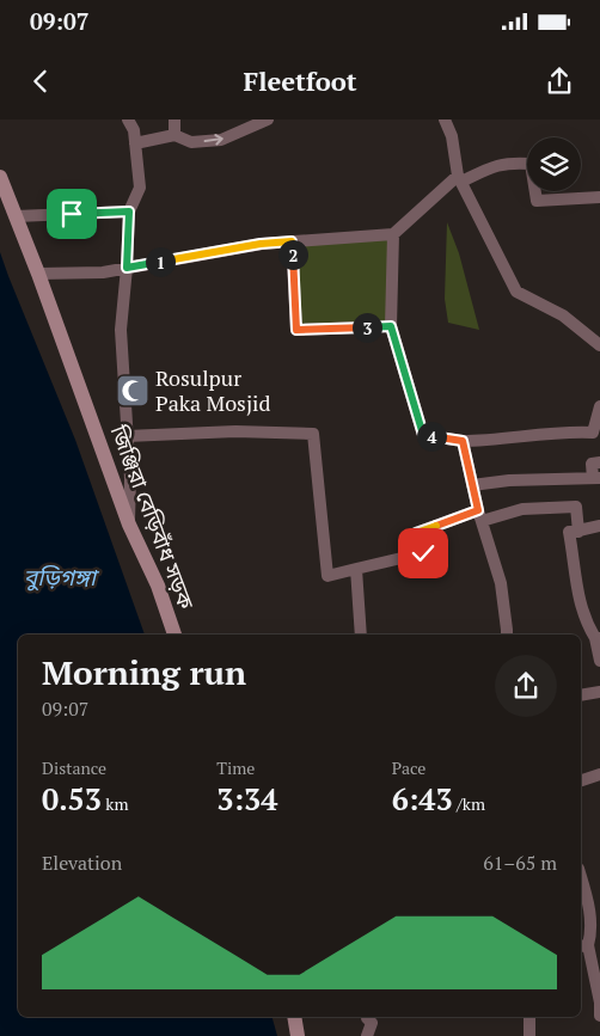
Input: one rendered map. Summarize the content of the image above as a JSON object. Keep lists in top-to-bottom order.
{
  "streets": {
    "street": ["জিঞ্জিরা বেড়িবাঁধ সড়ক"]
  },
  "water": ["বুড়িগঙ্গা"],
  "places": {
    "mosque": ["Rosulpur Paka Mosjid"]
  },
  "page": {
    "status": "09:07",
    "header": "Fleetfoot",
    "pins": [
      "2",
      "1",
      "3",
      "4"
    ],
    "heading": ["Morning run", "09:07"],
    "stats": [
      ["Distance", "0.53 km"],
      ["Time", "3:34"],
      ["Pace", "6:43 /km"]
    ],
    "chart": ["Elevation", "61–65 m"]
  }
}
